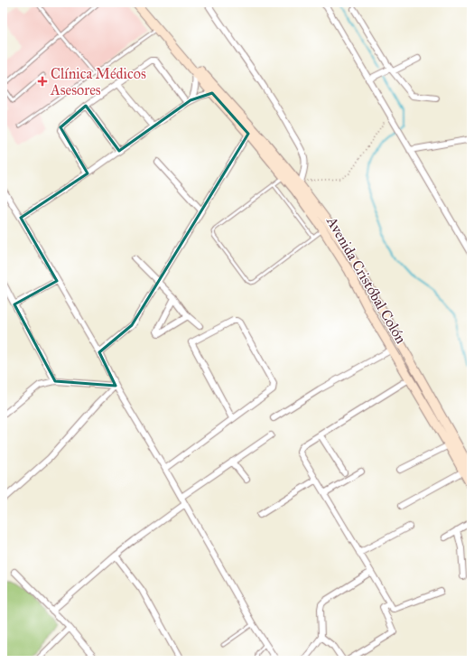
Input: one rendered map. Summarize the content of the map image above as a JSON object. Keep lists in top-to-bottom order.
{
  "streets": {
    "street": ["Avenida Cristóbal Colón"]
  },
  "places": {
    "health": ["Clínica Médicos Asesores"]
  }
}
